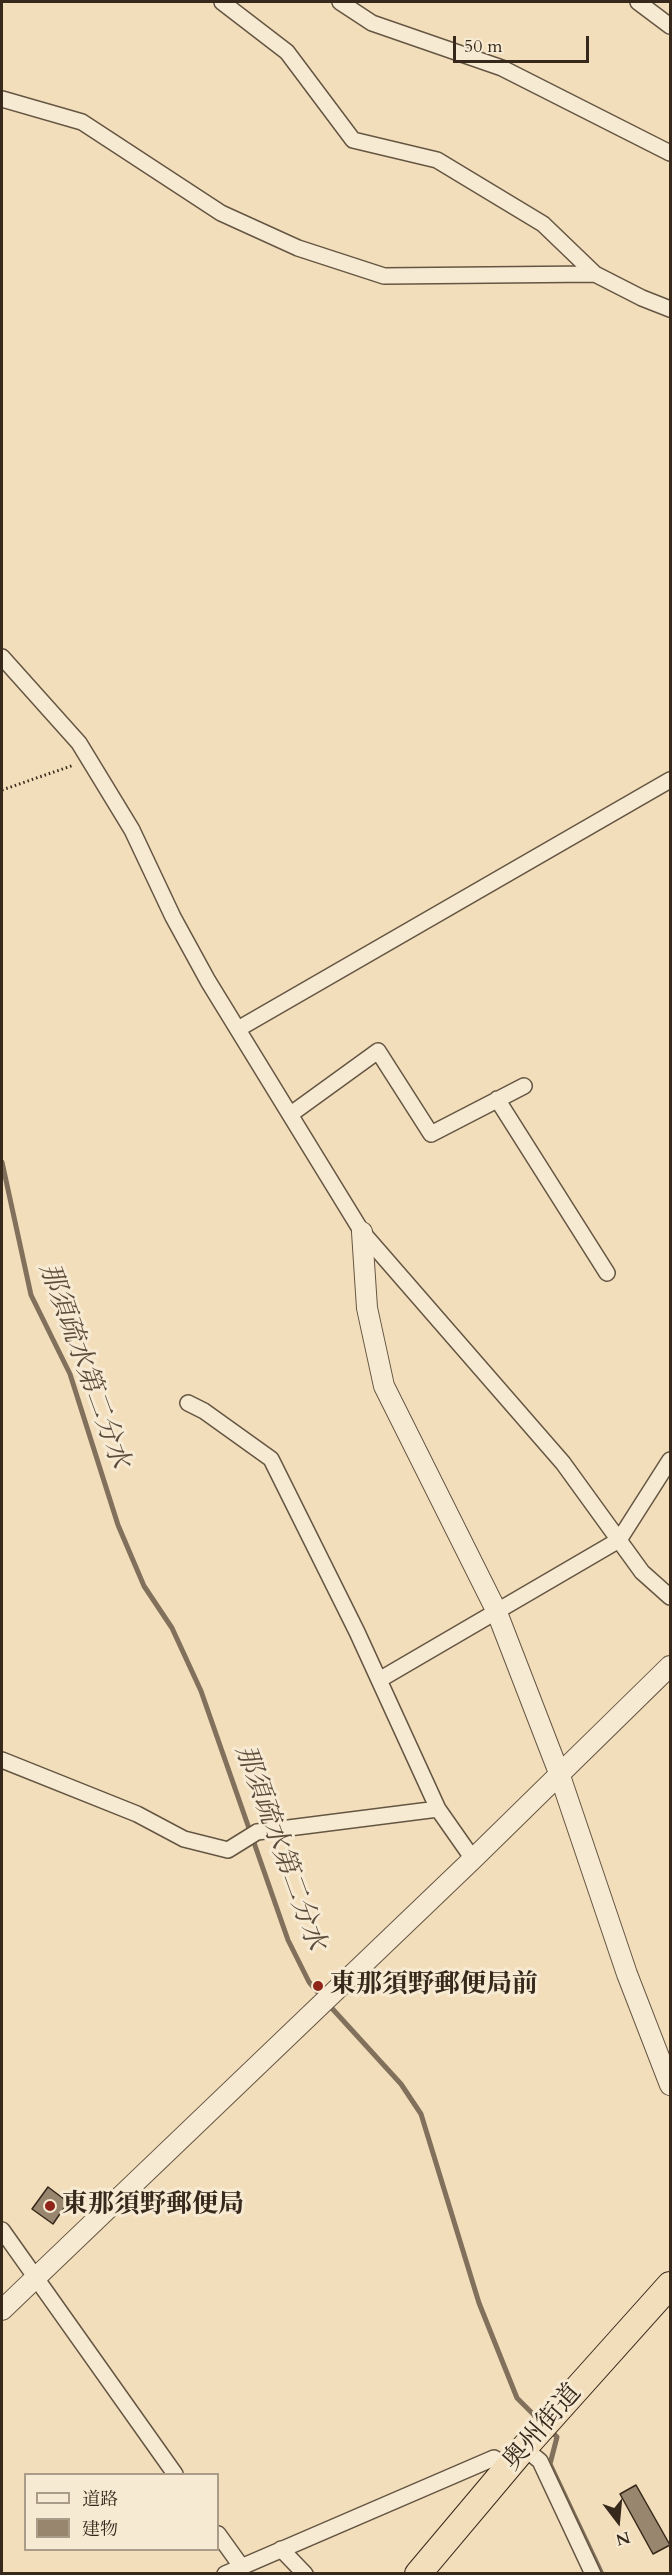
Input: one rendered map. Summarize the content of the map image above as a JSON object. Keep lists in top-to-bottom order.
{
  "streets": {
    "highway": ["奥州街道"]
  },
  "water": ["那須疏水第二分水"],
  "places": ["東那須野郵便局前", "東那須野郵便局"],
  "legend": ["道路", "建物"],
  "scale_bar": "50 m",
  "north": "bottom"
}
